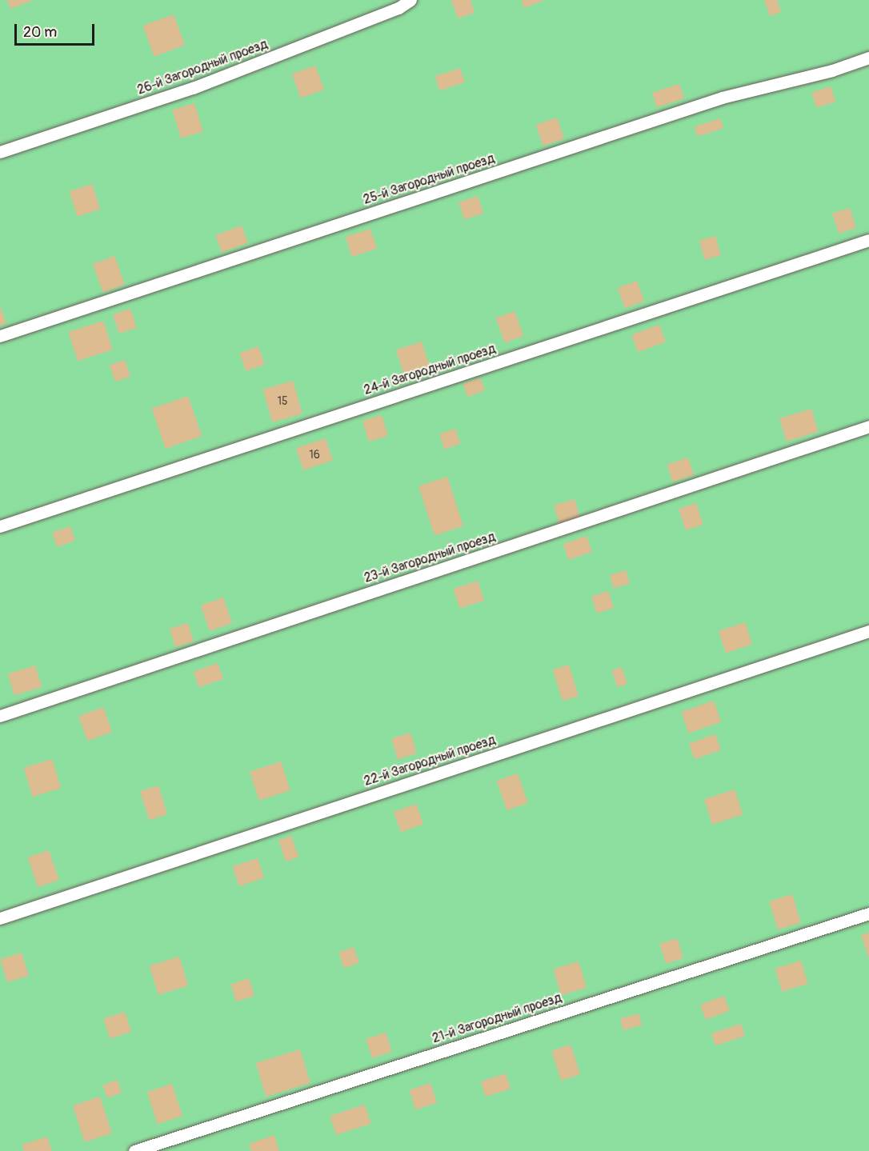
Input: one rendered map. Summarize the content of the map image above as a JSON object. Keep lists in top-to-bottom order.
{
  "streets": {
    "lane": [
      "26-й Загородный проезд",
      "25-й Загородный проезд",
      "24-й Загородный проезд",
      "23-й Загородный проезд",
      "22-й Загородный проезд",
      "21-й Загородный проезд"
    ]
  },
  "house_numbers": ["15", "16"],
  "scale_bar": "20 m"
}
